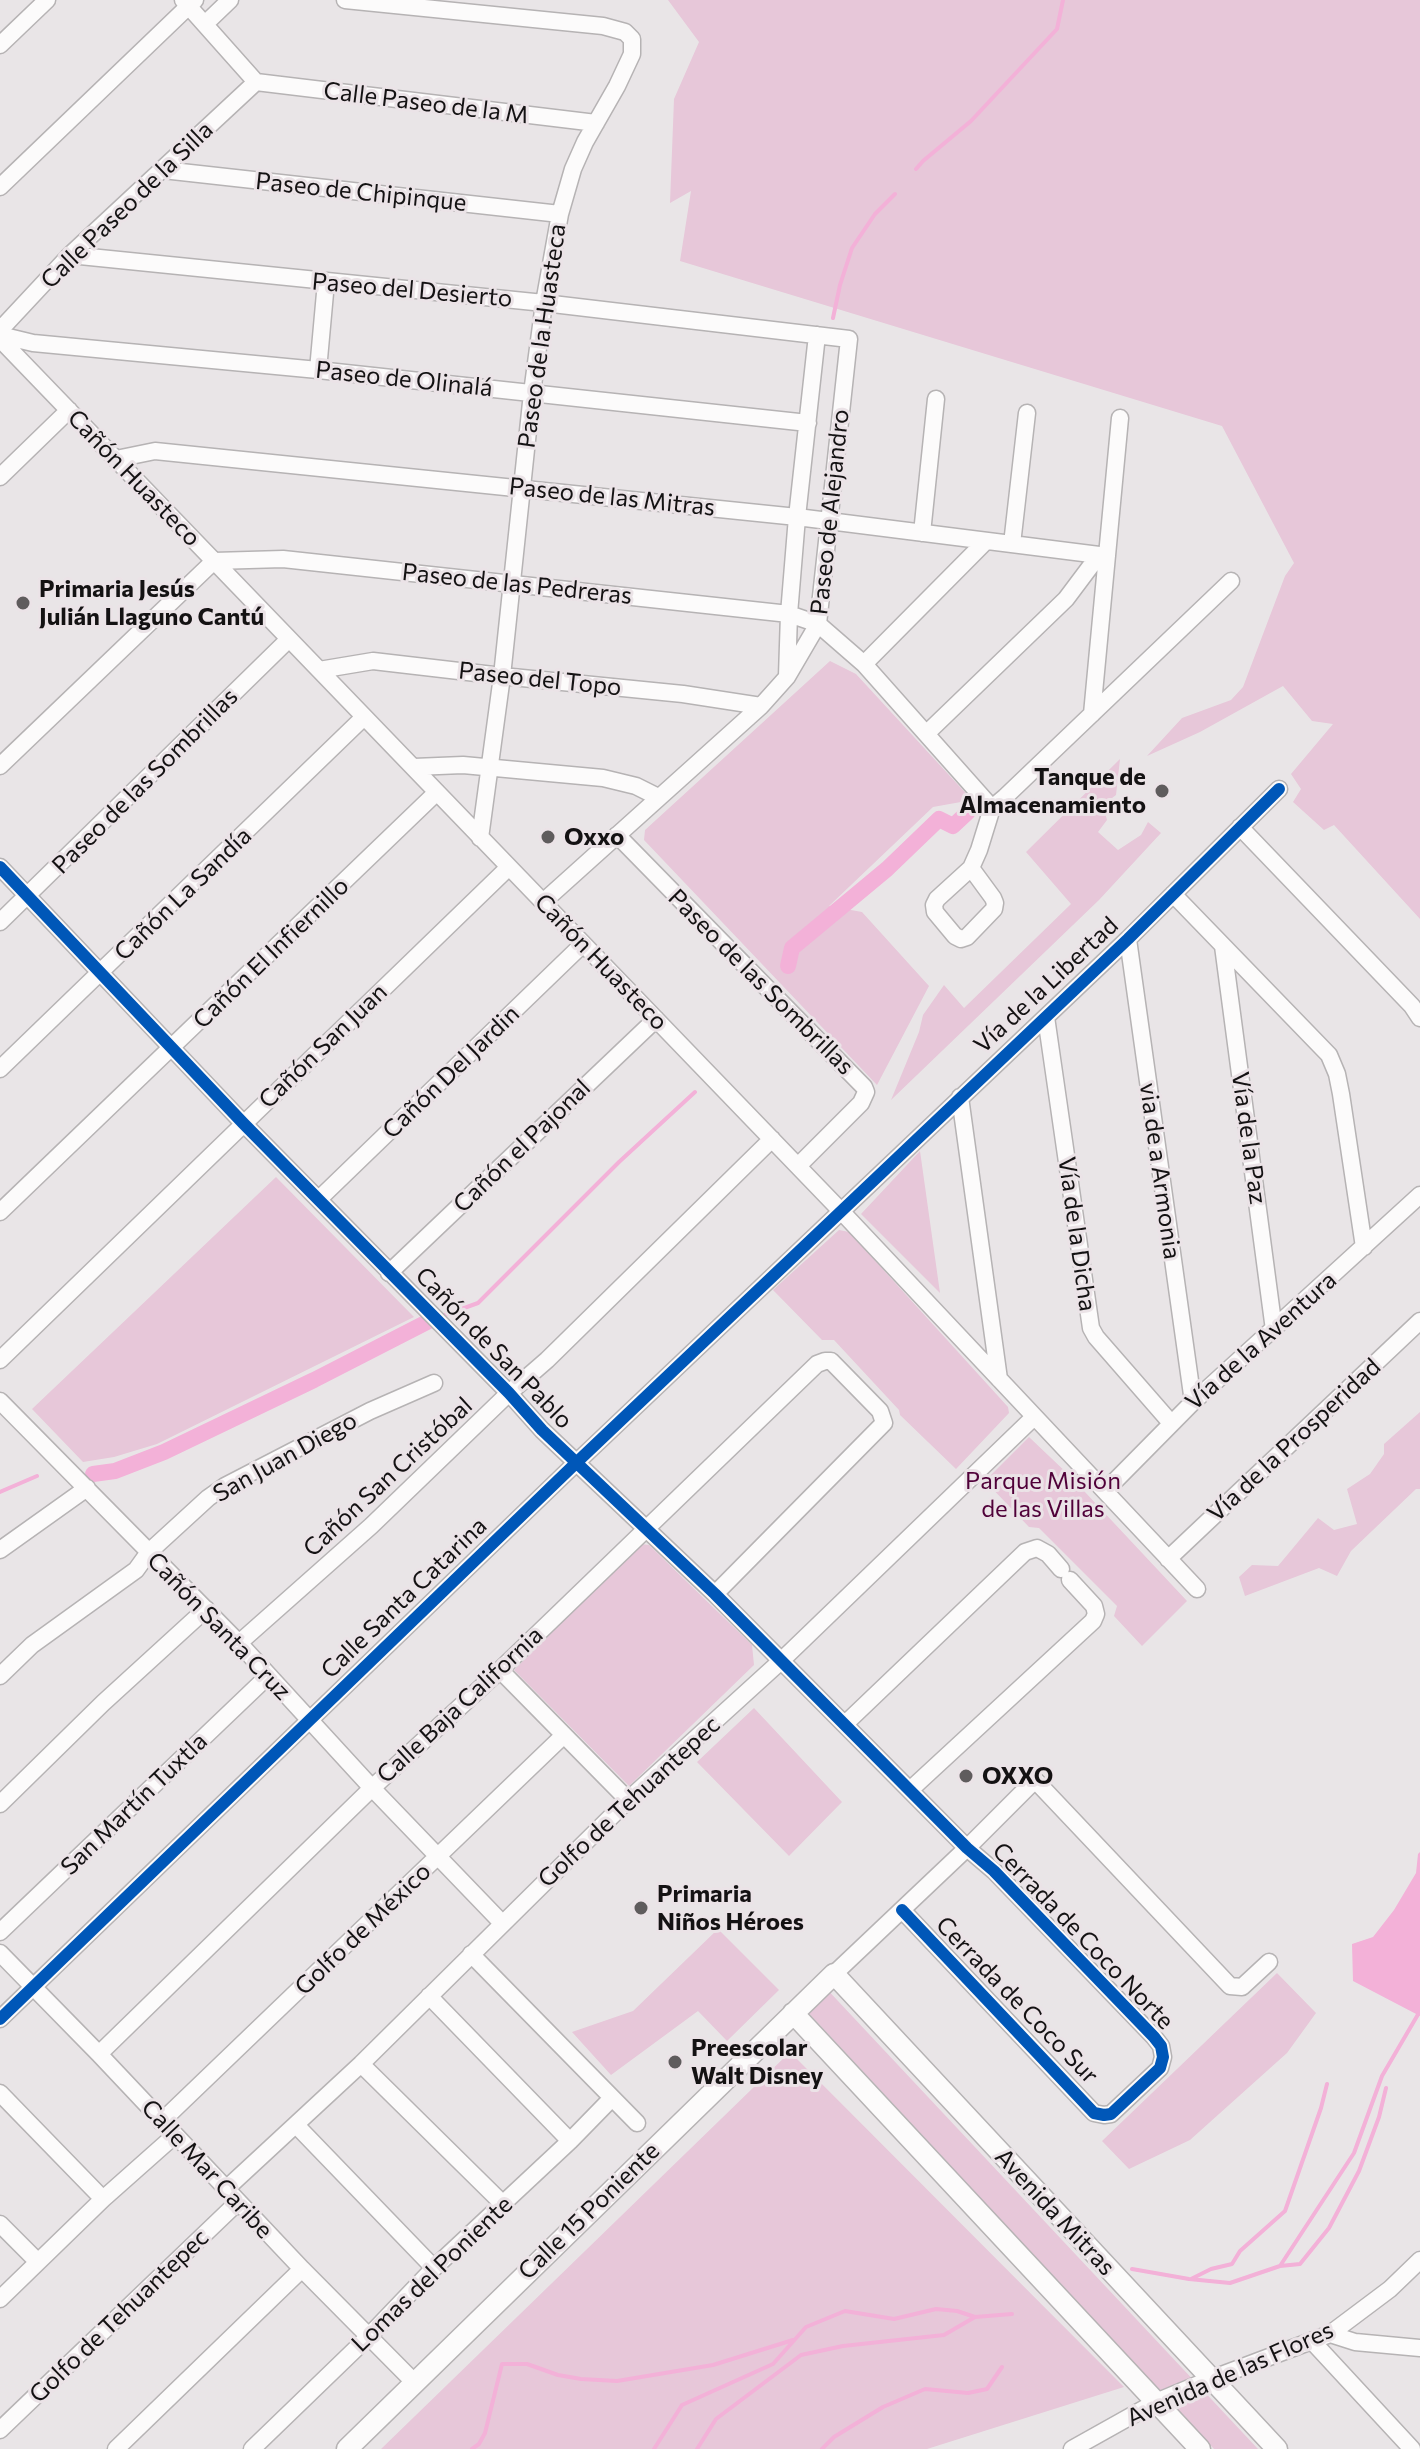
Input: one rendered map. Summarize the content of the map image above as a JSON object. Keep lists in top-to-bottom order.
{
  "streets": {
    "street": [
      "Calle Paseo de la M",
      "Paseo de Chipinque",
      "Calle Paseo de la Silla",
      "Paseo del Desierto",
      "Paseo de la Huasteca",
      "Paseo de Olinalá",
      "Cañón Huasteco",
      "Paseo de las Mitras",
      "Paseo de Alejandro",
      "Paseo de las Pedreras",
      "Paseo del Topo",
      "Paseo de las Sombrillas",
      "Cañón La Sandía",
      "Cañón El Infiernillo",
      "Vía de la Libertad",
      "Cañón San Juan",
      "Cañón Del Jardin",
      "Vía de la Paz",
      "Cañón el Pajonal",
      "via de a Armonia",
      "Vía de la Dicha",
      "Vía de la Aventura",
      "Cañón de San Pablo",
      "Vía de la Prosperidad",
      "San Juan Diego",
      "Cañón San Cristóbal",
      "Calle Santa Catarina",
      "Cañón Santa Cruz",
      "Calle Baja California",
      "Golfo de Tehuantepec",
      "San Martín Tuxtla",
      "Golfo de México",
      "Cerrada de Coco Norte",
      "Cerrada de Coco Sur",
      "Calle Mar Caribe",
      "Calle 15 Poniente",
      "Avenida Mitras",
      "Lomas del Poniente",
      "Avenida de las Flores"
    ]
  },
  "crossings": [
    ["Calle Paseo de la M", "Calle Paseo de la Silla"],
    ["Calle Paseo de la M", "Paseo de la Huasteca"],
    ["Paseo de Chipinque", "Calle Paseo de la Silla"],
    ["Paseo de Chipinque", "Paseo de la Huasteca"],
    ["Calle Paseo de la Silla", "Paseo del Desierto"],
    ["Calle Paseo de la Silla", "Paseo de Olinalá"],
    ["Calle Paseo de la Silla", "Cañón Huasteco"],
    ["Paseo del Desierto", "Paseo de la Huasteca"],
    ["Paseo del Desierto", "Paseo de Alejandro"],
    ["Paseo de la Huasteca", "Paseo de Olinalá"],
    ["Paseo de la Huasteca", "Cañón Huasteco"],
    ["Paseo de la Huasteca", "Paseo de las Mitras"],
    ["Paseo de la Huasteca", "Paseo de las Pedreras"],
    ["Paseo de la Huasteca", "Paseo del Topo"],
    ["Paseo de Olinalá", "Cañón Huasteco"],
    ["Paseo de Olinalá", "Paseo de Alejandro"],
    ["Cañón Huasteco", "Paseo de las Mitras"],
    ["Cañón Huasteco", "Paseo de Alejandro"],
    ["Cañón Huasteco", "Paseo de las Pedreras"],
    ["Cañón Huasteco", "Paseo del Topo"],
    ["Cañón Huasteco", "Paseo de las Sombrillas"],
    ["Cañón Huasteco", "Cañón La Sandía"],
    ["Cañón Huasteco", "Cañón El Infiernillo"],
    ["Cañón Huasteco", "Vía de la Libertad"],
    ["Cañón Huasteco", "Cañón San Juan"],
    ["Cañón Huasteco", "Cañón Del Jardin"],
    ["Cañón Huasteco", "Cañón el Pajonal"],
    ["Cañón Huasteco", "Vía de la Aventura"],
    ["Cañón Huasteco", "Vía de la Prosperidad"],
    ["Cañón Huasteco", "Cañón San Cristóbal"],
    ["Cañón Huasteco", "Calle Santa Catarina"],
    ["Cañón Huasteco", "Golfo de Tehuantepec"],
    ["Paseo de las Mitras", "Paseo de Alejandro"],
    ["Paseo de Alejandro", "Paseo de las Pedreras"],
    ["Paseo de Alejandro", "Paseo del Topo"],
    ["Paseo de Alejandro", "Paseo de las Sombrillas"],
    ["Paseo de las Sombrillas", "Cañón de San Pablo"],
    ["Cañón La Sandía", "Cañón de San Pablo"],
    ["Cañón El Infiernillo", "Cañón de San Pablo"],
    ["Vía de la Libertad", "via de a Armonia"],
    ["Vía de la Libertad", "Vía de la Dicha"],
    ["Vía de la Libertad", "Calle Santa Catarina"],
    ["Cañón San Juan", "Cañón de San Pablo"],
    ["Cañón Del Jardin", "Cañón de San Pablo"],
    ["Vía de la Paz", "Vía de la Aventura"],
    ["Cañón el Pajonal", "Cañón de San Pablo"],
    ["via de a Armonia", "Vía de la Aventura"],
    ["Vía de la Dicha", "Vía de la Aventura"],
    ["Cañón de San Pablo", "Cañón San Cristóbal"],
    ["Cañón de San Pablo", "Calle Santa Catarina"],
    ["Cañón de San Pablo", "Calle Baja California"],
    ["Cañón de San Pablo", "Golfo de Tehuantepec"],
    ["Cañón de San Pablo", "Cerrada de Coco Norte"],
    ["San Juan Diego", "Cañón Santa Cruz"],
    ["Cañón San Cristóbal", "Cañón Santa Cruz"],
    ["Calle Santa Catarina", "Cañón Santa Cruz"],
    ["Calle Santa Catarina", "Calle Mar Caribe"],
    ["Cañón Santa Cruz", "Calle Baja California"],
    ["Cañón Santa Cruz", "Golfo de Tehuantepec"],
    ["Cañón Santa Cruz", "San Martín Tuxtla"],
    ["Cañón Santa Cruz", "Golfo de México"],
    ["Calle Baja California", "Calle Mar Caribe"],
    ["Golfo de Tehuantepec", "Calle Mar Caribe"],
    ["Golfo de México", "Calle Mar Caribe"],
    ["Cerrada de Coco Norte", "Cerrada de Coco Sur"],
    ["Calle Mar Caribe", "Calle 15 Poniente"],
    ["Calle Mar Caribe", "Lomas del Poniente"],
    ["Calle 15 Poniente", "Avenida Mitras"],
    ["Avenida Mitras", "Avenida de las Flores"]
  ],
  "parks": ["Parque Misión de las Villas"],
  "places": [
    "Primaria Jesús Julián Llaguno Cantú",
    "Tanque de Almacenamiento",
    "Oxxo",
    "OXXO",
    "Primaria Niños Héroes",
    "Preescolar Walt Disney"
  ]
}
